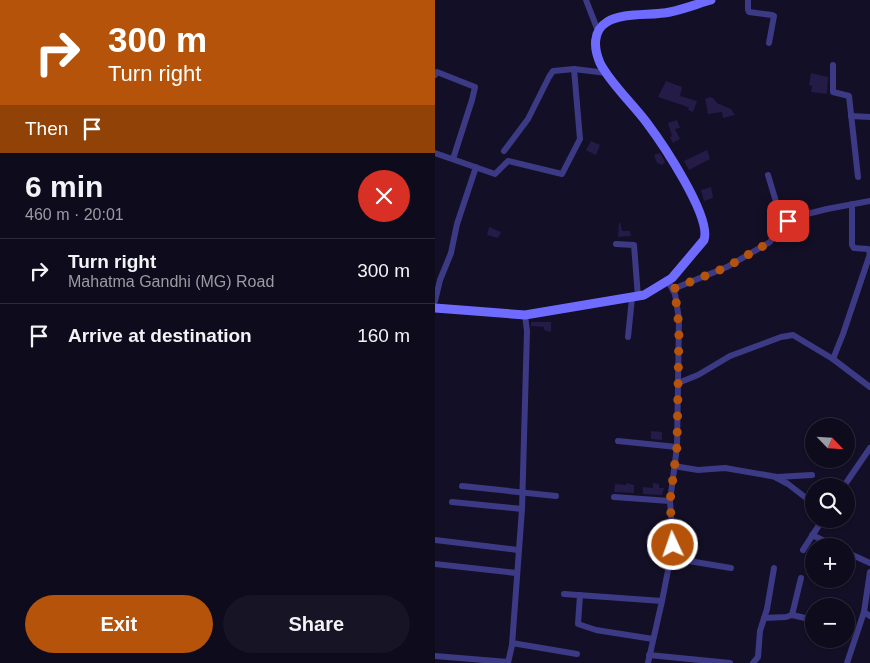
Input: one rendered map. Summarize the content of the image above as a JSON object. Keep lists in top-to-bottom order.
{
  "north": "bottom right",
  "page": {
    "turn": ["300 m", "Turn right"],
    "then": "Then",
    "heading": ["6 min", "460 m · 20:01"],
    "list": [
      {
        "name": "Turn right",
        "note": "Mahatma Gandhi (MG) Road",
        "value": "300 m"
      },
      {
        "name": "Arrive at destination",
        "value": "160 m"
      }
    ],
    "map_buttons": ["+", "−"],
    "buttons": ["Exit", "Share"]
  }
}
